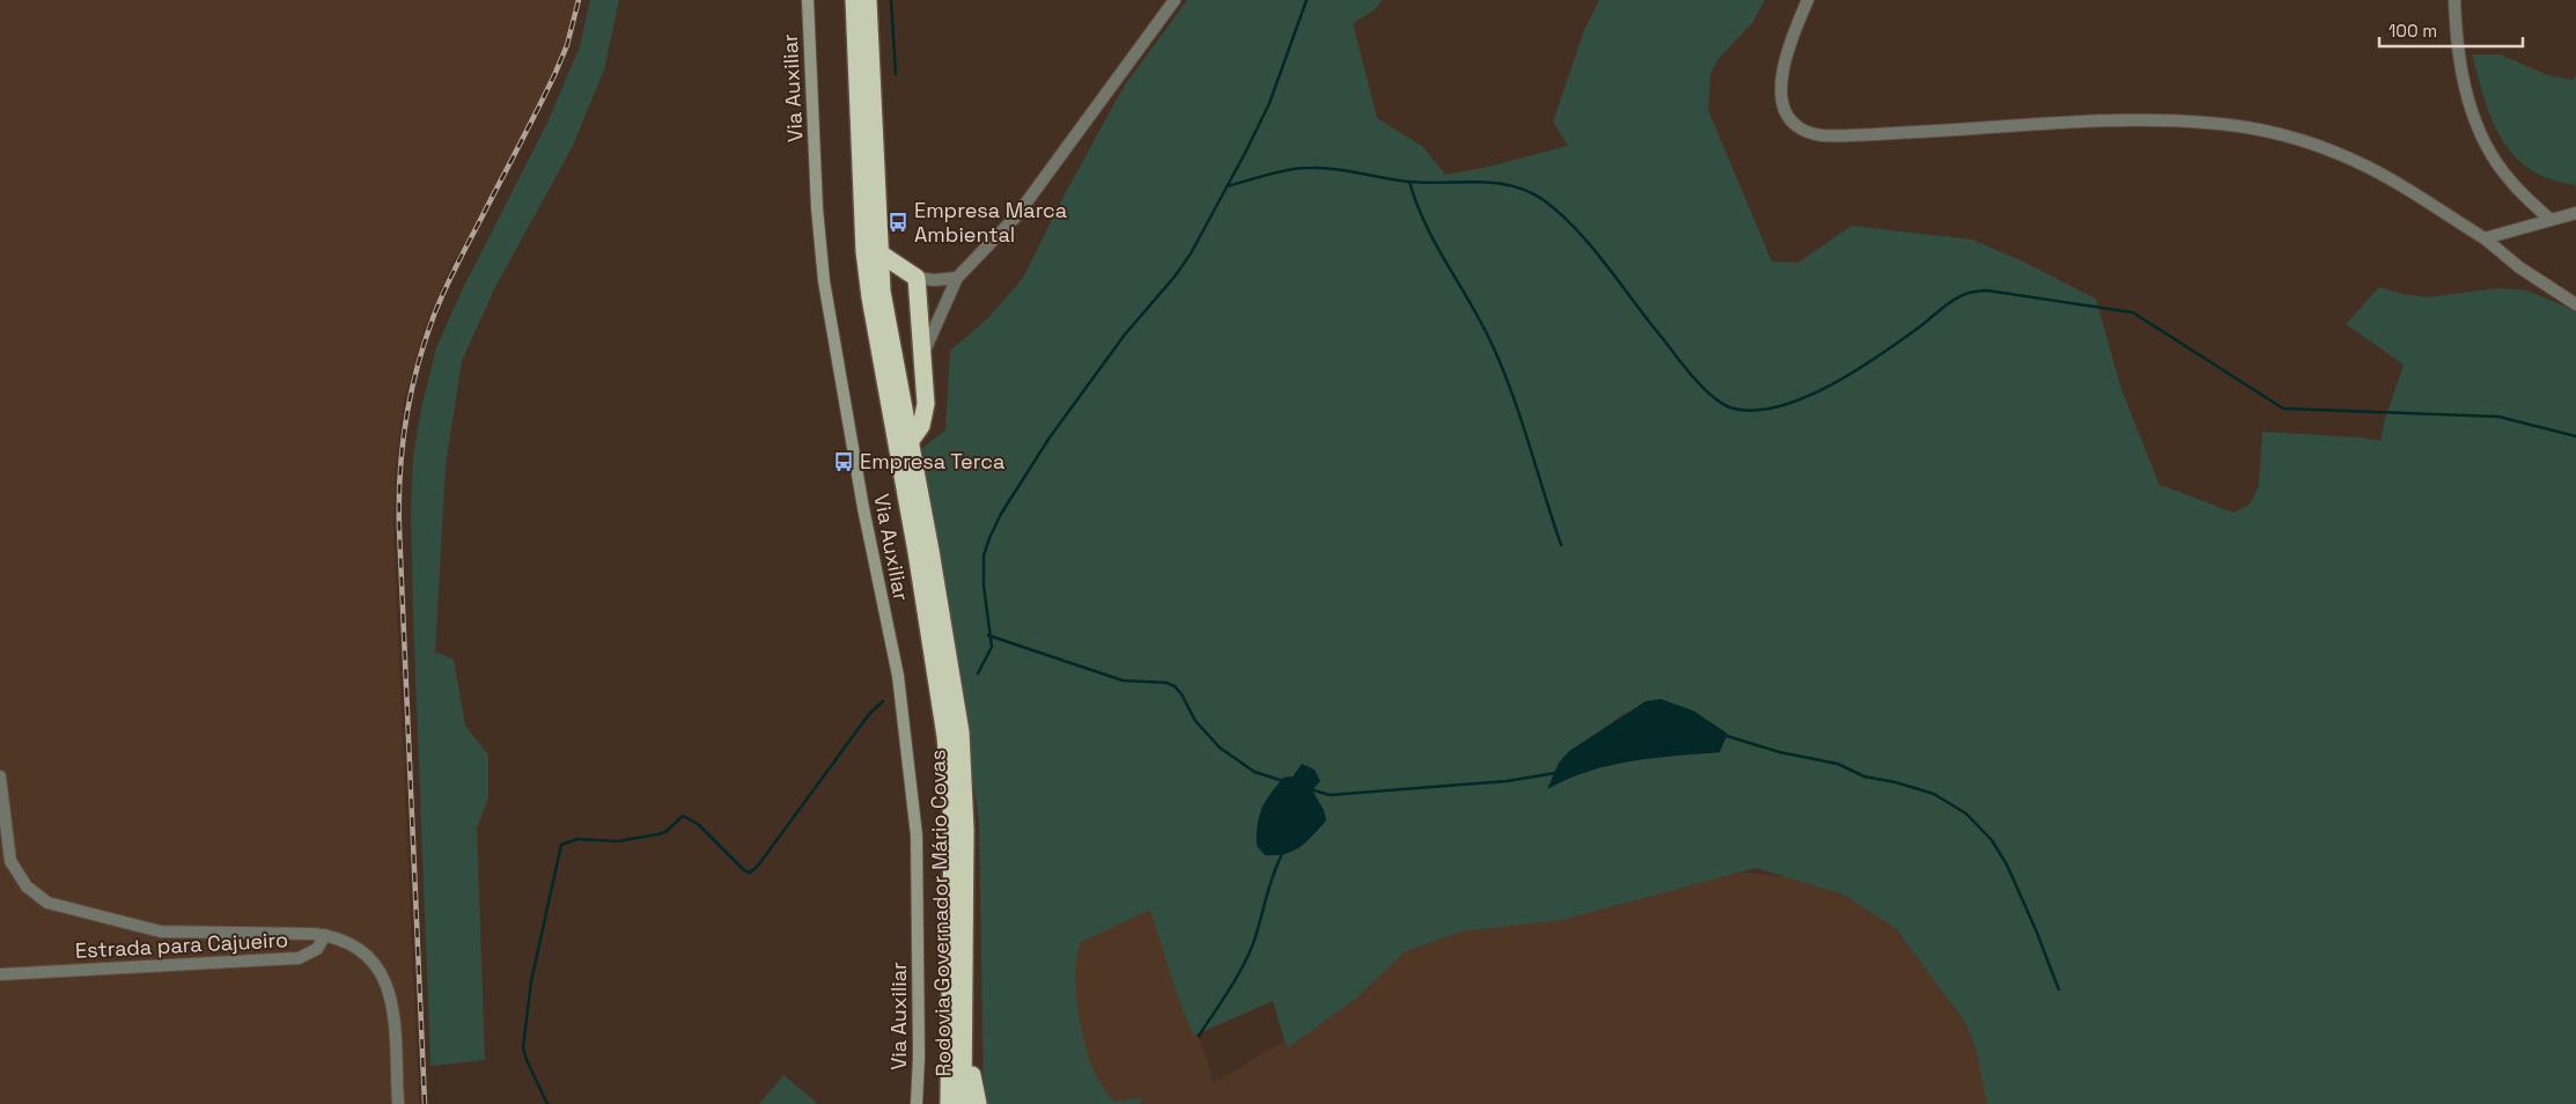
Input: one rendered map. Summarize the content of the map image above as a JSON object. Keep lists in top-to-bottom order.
{
  "streets": {
    "highway": ["Rodovia Governador Mário Covas"],
    "street": ["Via Auxiliar", "Estrada para Cajueiro"]
  },
  "places": {
    "bus stop": ["Empresa Marca Ambiental", "Empresa Terca"]
  },
  "scale_bar": "100 m"
}
